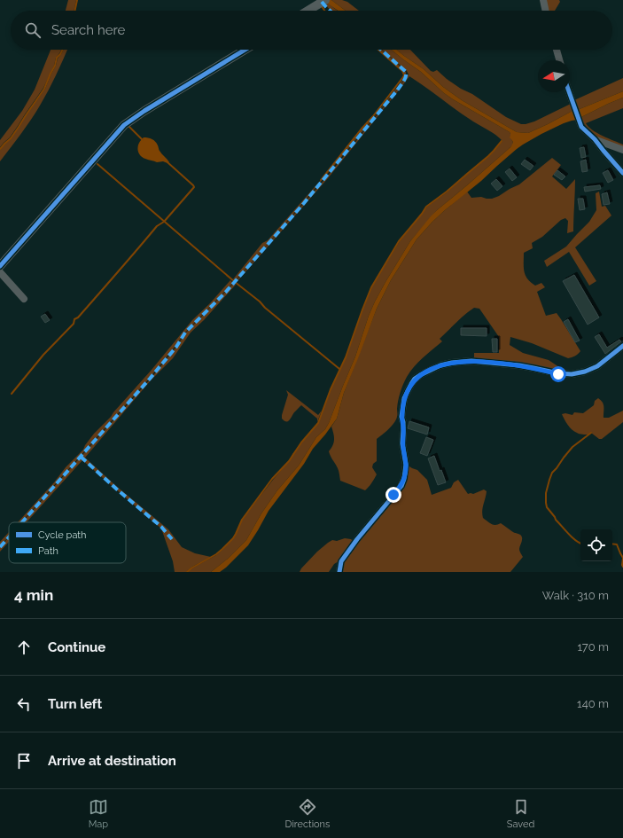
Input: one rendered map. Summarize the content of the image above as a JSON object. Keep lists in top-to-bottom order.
{
  "legend": ["Cycle path", "Path"],
  "north": "left",
  "page": {
    "search": "Search here",
    "heading": ["4 min", "Walk · 310 m"],
    "list": [
      ["Continue", "170 m"],
      ["Turn left", "140 m"],
      "Arrive at destination"
    ],
    "nav": ["Map", "Directions", "Saved"]
  }
}
